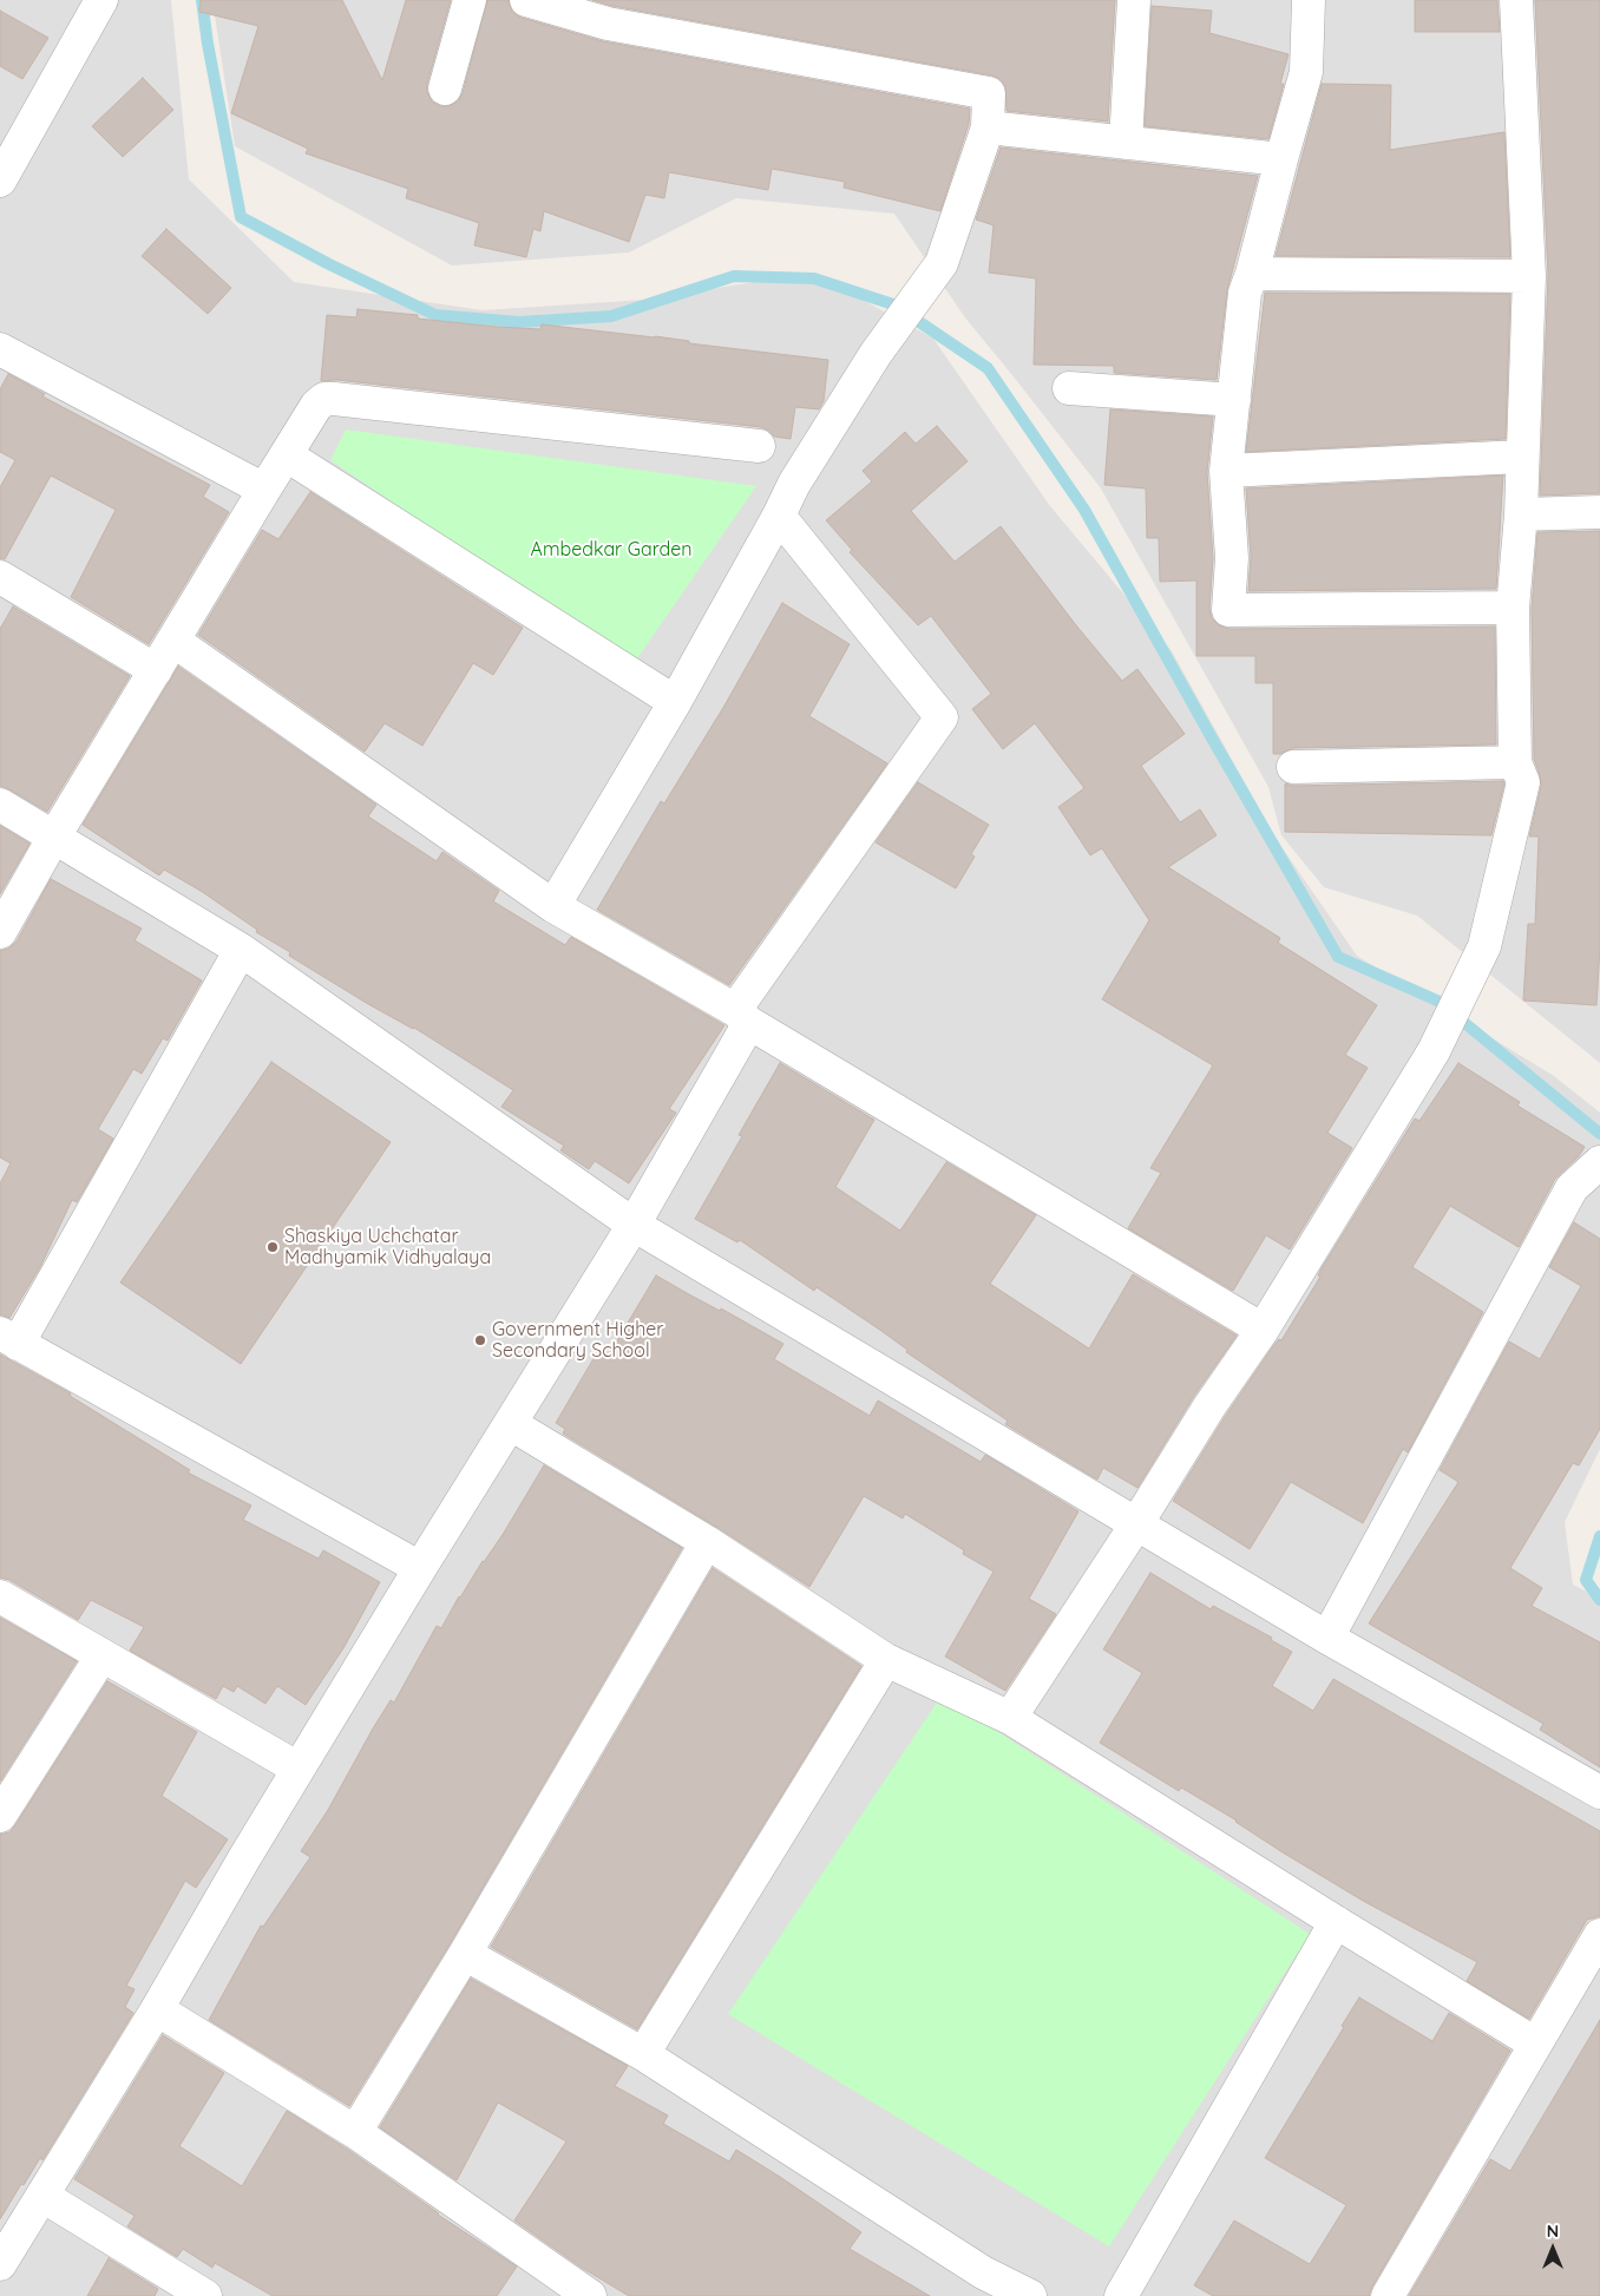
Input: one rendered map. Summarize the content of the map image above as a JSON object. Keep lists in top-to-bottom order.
{
  "parks": ["Ambedkar Garden"],
  "places": ["Shaskiya Uchchatar Madhyamik Vidhyalaya", "Government Higher Secondary School"],
  "north": "top"
}
